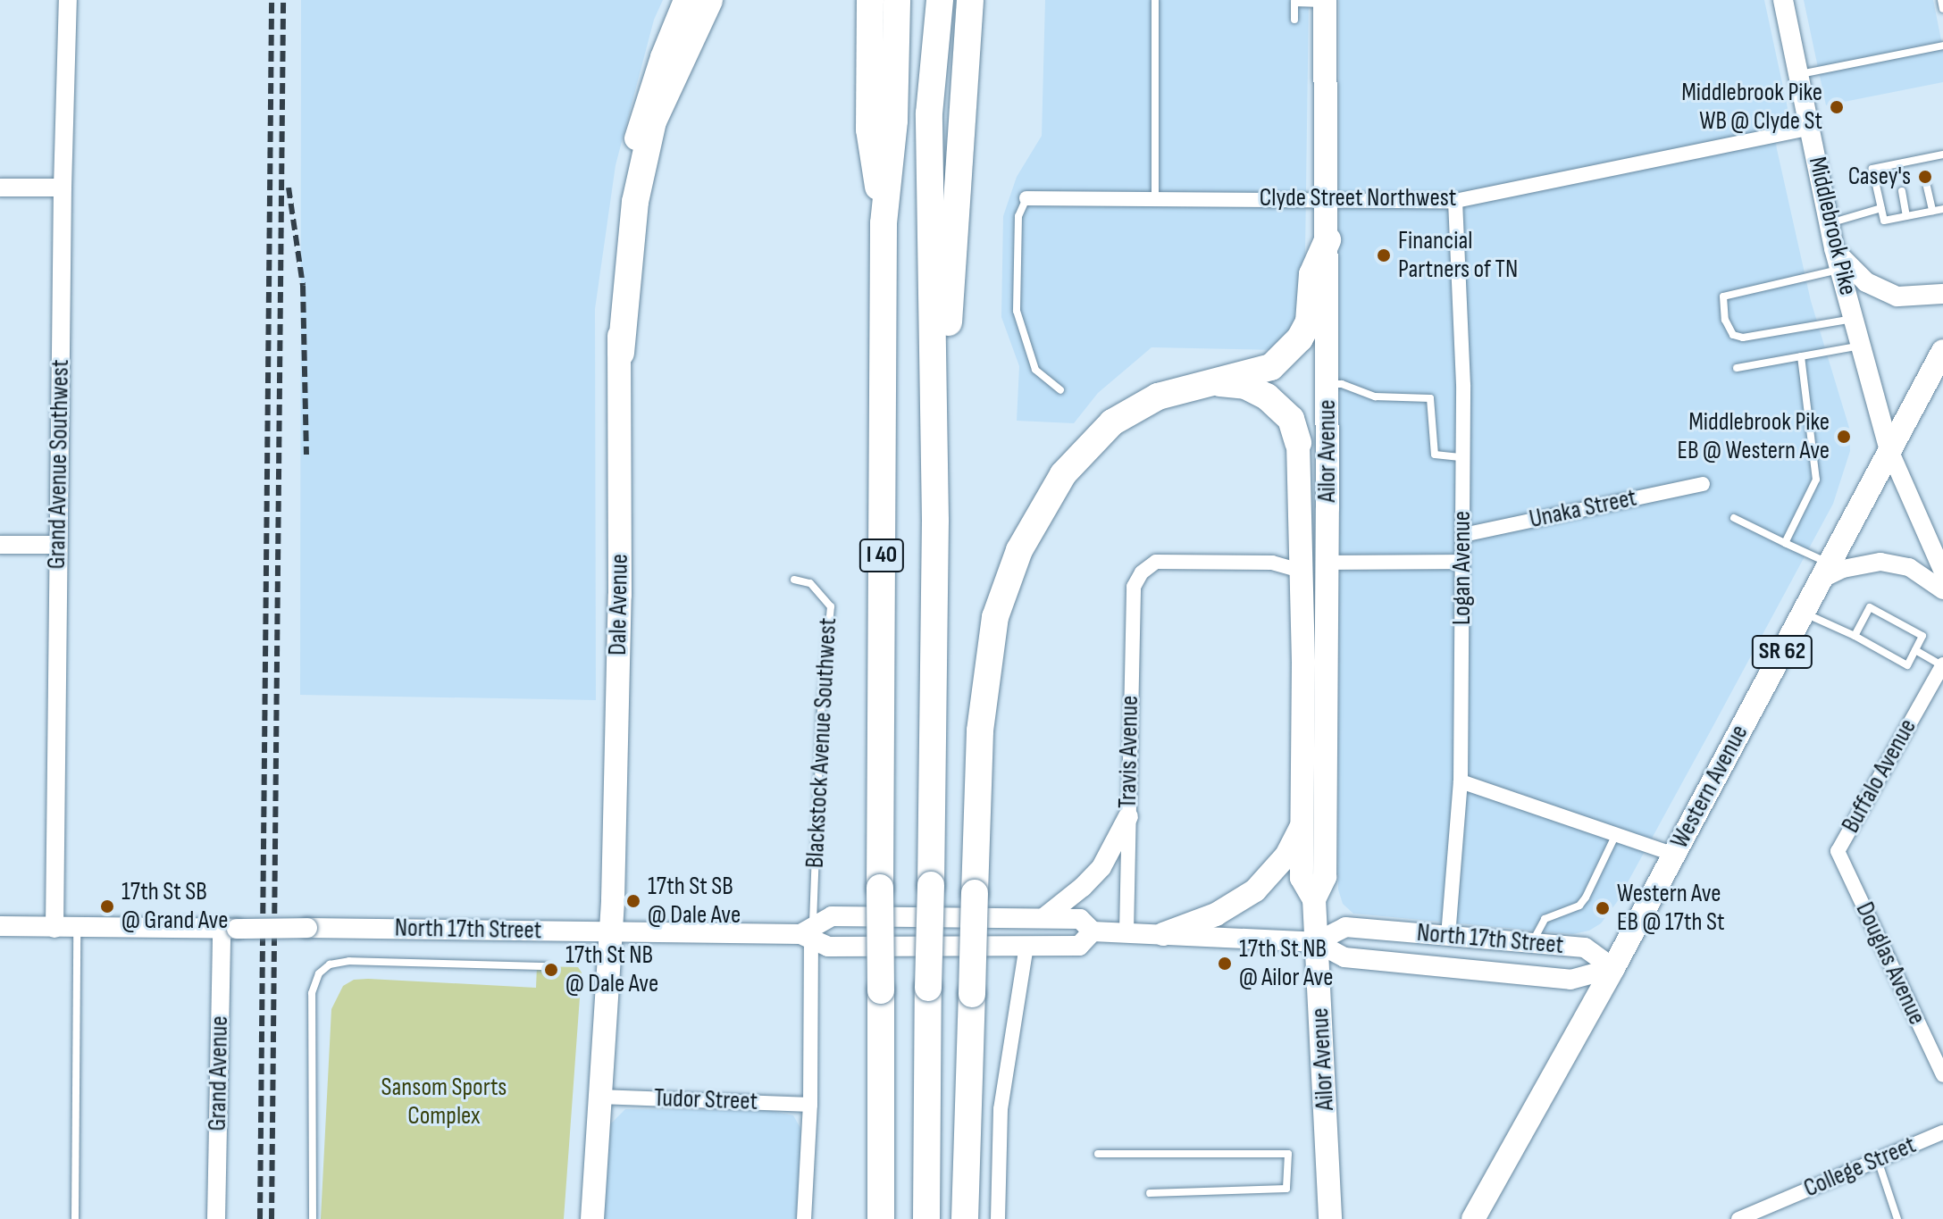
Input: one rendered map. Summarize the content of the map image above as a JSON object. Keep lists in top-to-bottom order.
{
  "streets": {
    "highway": ["I 40"],
    "main road": [
      "Middlebrook Pike",
      "Ailor Avenue",
      "Dale Avenue",
      "SR 62",
      "Western Avenue",
      "North 17th Street"
    ],
    "street": [
      "Clyde Street Northwest",
      "Grand Avenue Southwest",
      "Unaka Street",
      "Logan Avenue",
      "Blackstock Avenue Southwest",
      "Travis Avenue",
      "Buffalo Avenue",
      "Douglas Avenue",
      "Grand Avenue",
      "Tudor Street",
      "College Street"
    ]
  },
  "crossings": [
    ["Clyde Street Northwest", "Middlebrook Pike"],
    ["Clyde Street Northwest", "Ailor Avenue"],
    ["Clyde Street Northwest", "Logan Avenue"],
    ["Middlebrook Pike", "Western Avenue"],
    ["Ailor Avenue", "Travis Avenue"],
    ["Ailor Avenue", "North 17th Street"],
    ["Grand Avenue Southwest", "North 17th Street"],
    ["Unaka Street", "Logan Avenue"],
    ["Logan Avenue", "North 17th Street"],
    ["Dale Avenue", "North 17th Street"],
    ["Dale Avenue", "Tudor Street"],
    ["Blackstock Avenue Southwest", "North 17th Street"],
    ["Blackstock Avenue Southwest", "Tudor Street"],
    ["Travis Avenue", "North 17th Street"],
    ["Buffalo Avenue", "Douglas Avenue"],
    ["Western Avenue", "North 17th Street"],
    ["North 17th Street", "Grand Avenue"]
  ],
  "parks": ["Sansom Sports Complex"],
  "places": [
    "Middlebrook Pike WB @ Clyde St",
    "Casey's",
    "Financial Partners of TN",
    "Middlebrook Pike EB @ Western Ave",
    "17th St SB @ Dale Ave",
    "17th St SB @ Grand Ave",
    "Western Ave EB @ 17th St",
    "17th St NB @ Ailor Ave",
    "17th St NB @ Dale Ave"
  ]
}
